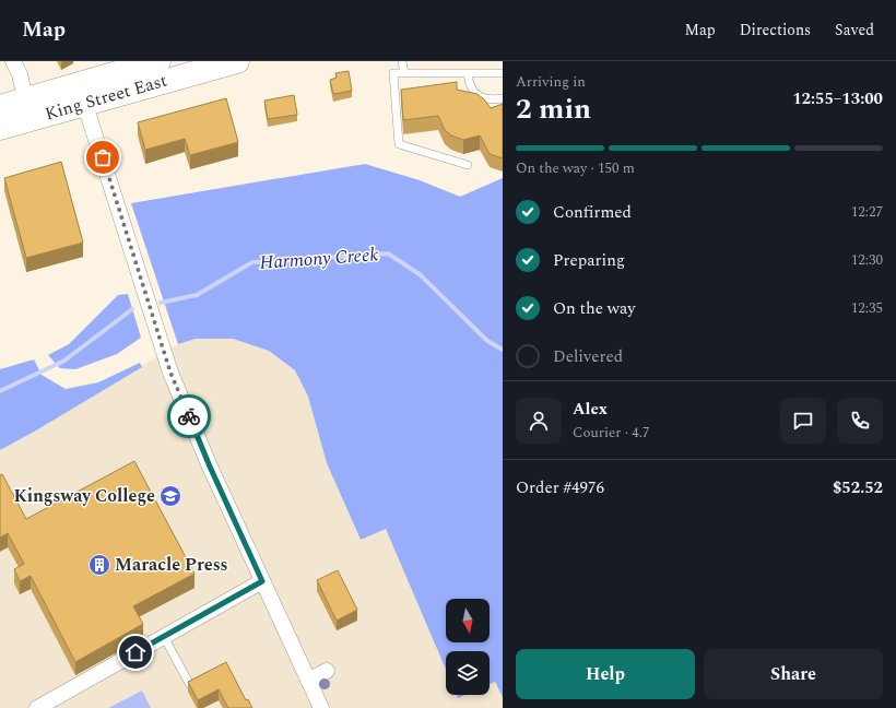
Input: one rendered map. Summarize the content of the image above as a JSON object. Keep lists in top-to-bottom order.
{
  "streets": {
    "main road": ["King Street East"]
  },
  "water": ["Harmony Creek"],
  "places": {
    "school or university": ["Kingsway College"],
    "building": ["Maracle Press"]
  },
  "north": "bottom",
  "page": {
    "header": "Map",
    "nav": ["Map", "Directions", "Saved"],
    "heading": ["2 min", "Arriving in", "12:55–13:00"],
    "panel": [
      "Alex",
      "Courier · 4.7",
      "Order #4976",
      "$52.52"
    ],
    "bar": "On the way · 150 m",
    "list": [
      ["Confirmed", "12:27"],
      ["Preparing", "12:30"],
      ["On the way", "12:35"],
      "Delivered"
    ],
    "buttons": ["Help", "Share"]
  }
}
